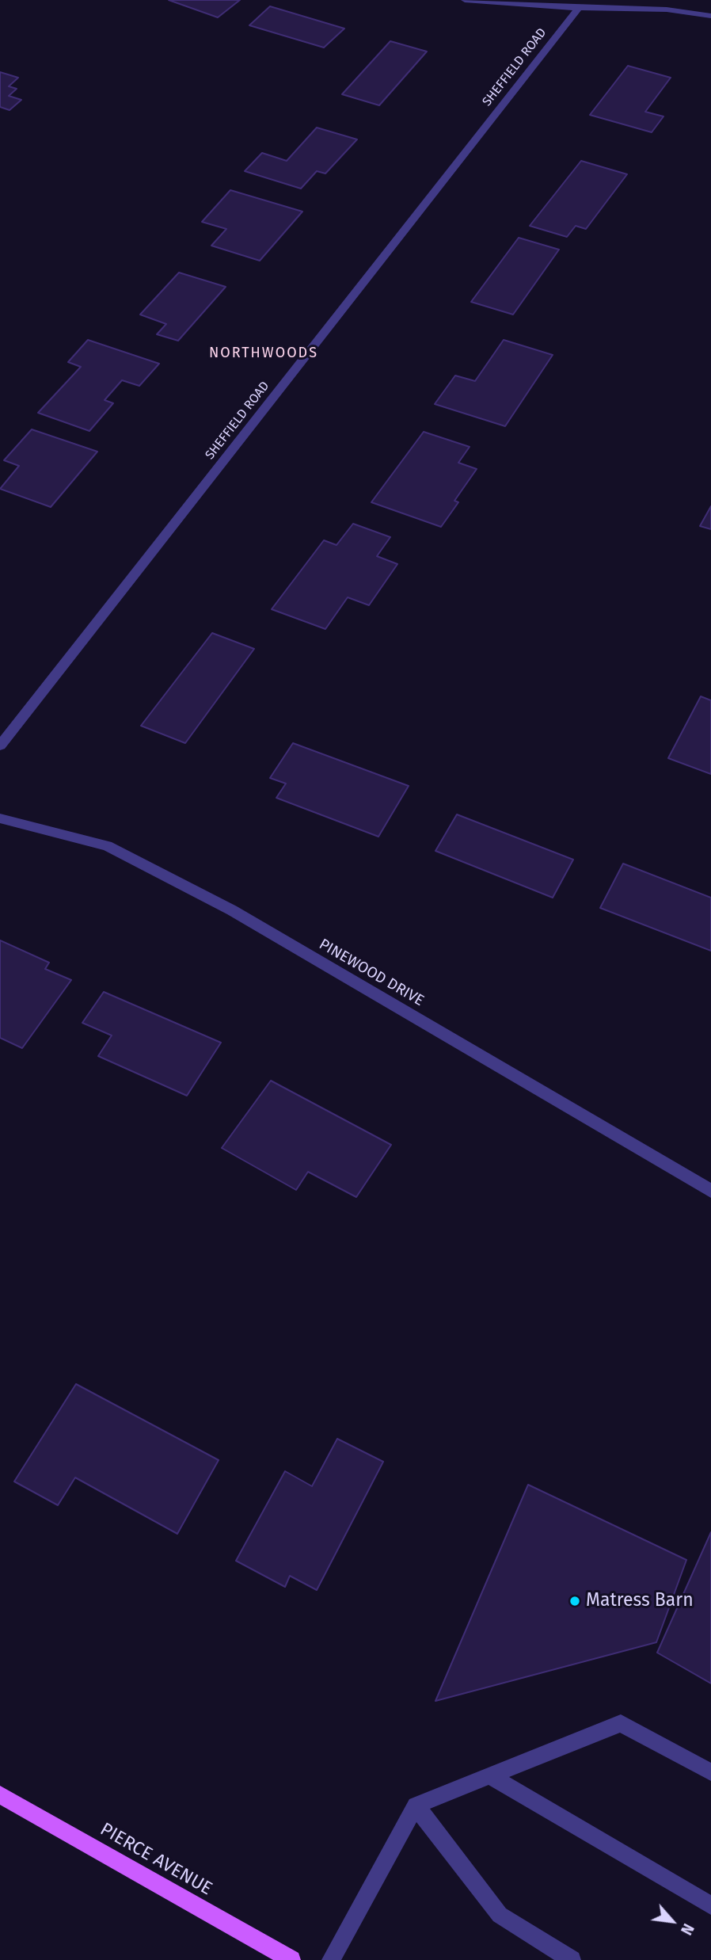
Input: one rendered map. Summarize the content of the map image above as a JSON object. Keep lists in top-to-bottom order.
{
  "streets": {
    "main road": ["PIERCE AVENUE"],
    "street": ["SHEFFIELD ROAD", "PINEWOOD DRIVE"]
  },
  "districts": ["NORTHWOODS"],
  "places": ["Matress Barn"],
  "north": "bottom right"
}
